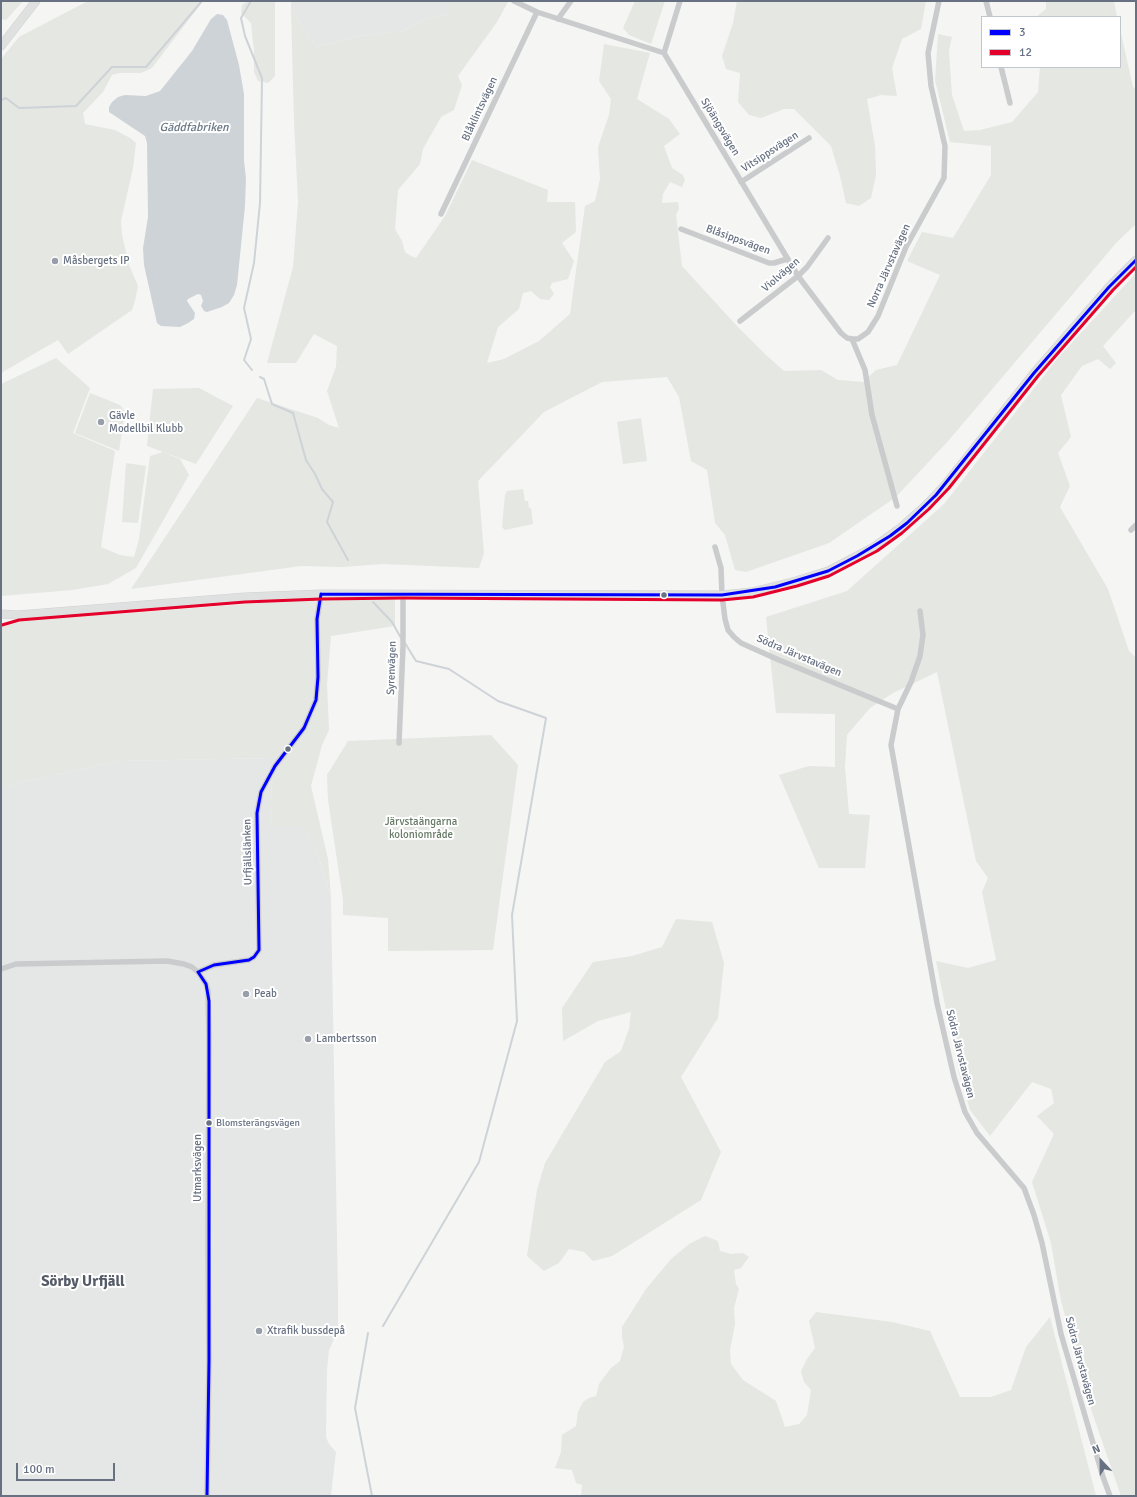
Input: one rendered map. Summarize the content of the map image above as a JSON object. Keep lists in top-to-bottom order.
{
  "streets": {
    "street": [
      "Blåklintsvägen",
      "Sjöängsvägen",
      "Vitsippsvägen",
      "Blåsippsvägen",
      "Norra Järvstavägen",
      "Violvägen",
      "Södra Järvstavägen",
      "Syrenvägen",
      "Urfjällslänken",
      "Utmarksvägen"
    ]
  },
  "crossings": [
    ["Sjöängsvägen", "Vitsippsvägen"],
    ["Sjöängsvägen", "Blåsippsvägen"],
    ["Sjöängsvägen", "Norra Järvstavägen"],
    ["Sjöängsvägen", "Violvägen"],
    ["Urfjällslänken", "Utmarksvägen"]
  ],
  "districts": ["Sörby Urfjäll"],
  "water": ["Gäddfabriken"],
  "parks": ["Järvstaängarna koloniområde"],
  "places": [
    "Måsbergets IP",
    "Gävle Modellbil Klubb",
    "Peab",
    "Lambertsson",
    "Blomsterängsvägen",
    "Xtrafik bussdepå"
  ],
  "lines": ["transit line 3", "transit line 12"],
  "legend": ["3", "12"],
  "scale_bar": "100 m",
  "north": "top"
}
